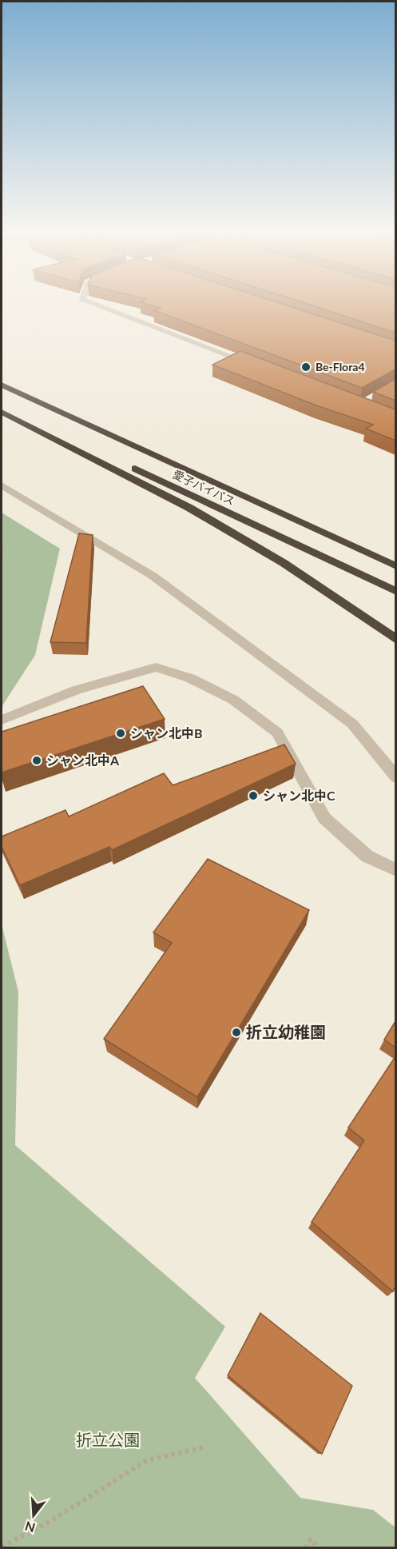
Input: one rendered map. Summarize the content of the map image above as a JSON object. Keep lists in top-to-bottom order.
{
  "streets": {
    "highway": ["愛子バイパス"]
  },
  "parks": ["折立公園"],
  "places": [
    "Be-Flora4",
    "シャン北中B",
    "シャン北中A",
    "シャン北中C",
    "折立幼稚園"
  ],
  "north": "bottom"
}
